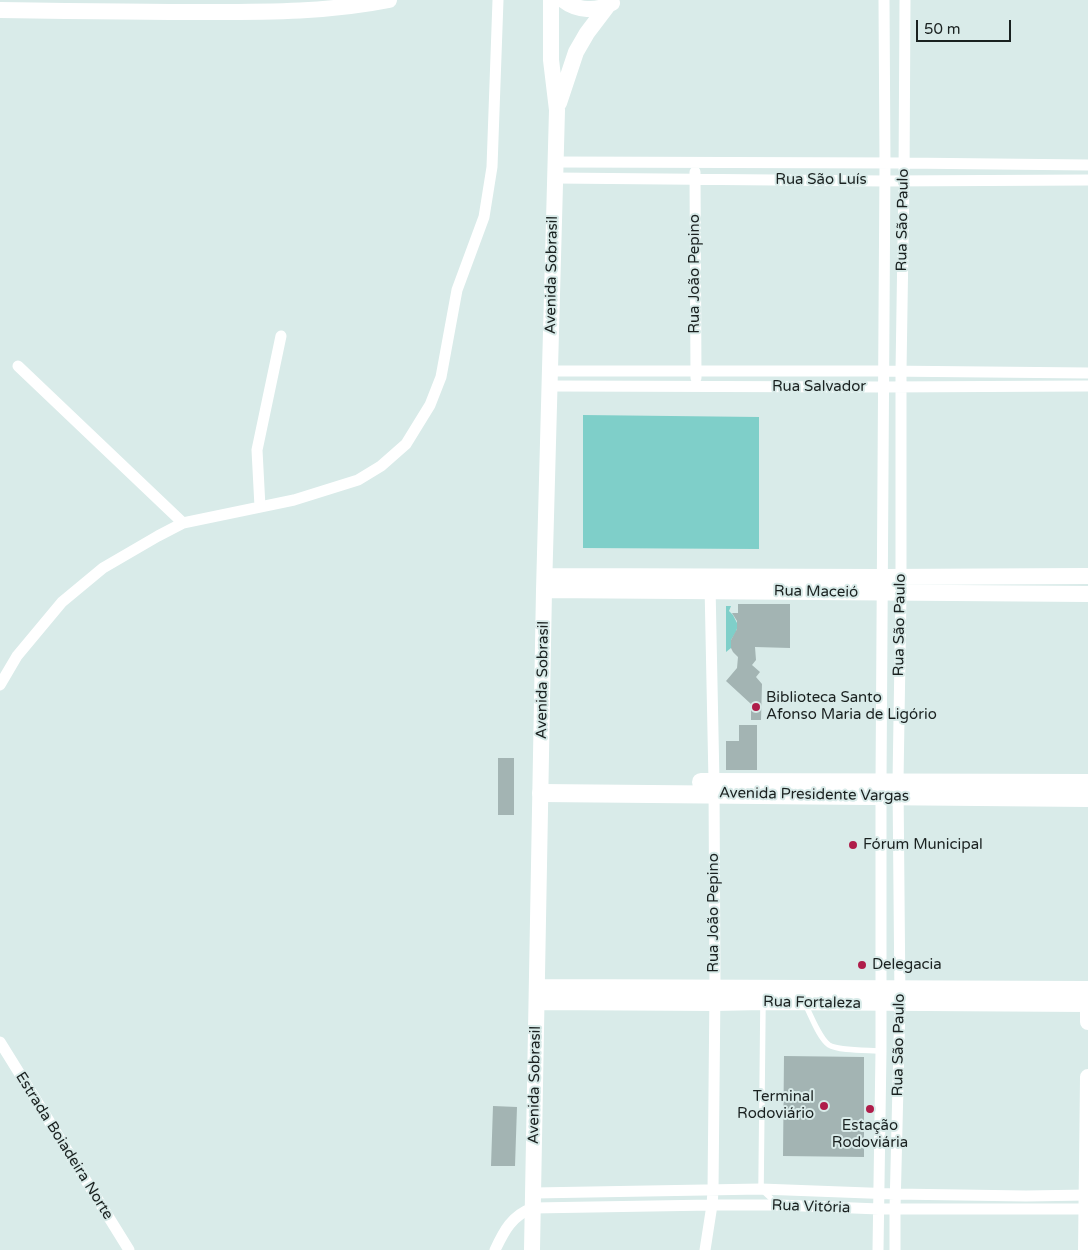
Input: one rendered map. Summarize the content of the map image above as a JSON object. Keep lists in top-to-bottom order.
{
  "streets": {
    "main road": [
      "Avenida Sobrasil",
      "Rua Maceió",
      "Avenida Presidente Vargas",
      "Rua Fortaleza"
    ],
    "street": [
      "Rua São Luís",
      "Rua São Paulo",
      "Rua João Pepino",
      "Rua Salvador",
      "Estrada Boiadeira Norte",
      "Rua Vitória"
    ]
  },
  "crossings": [
    ["Rua São Luís", "Rua São Paulo"],
    ["Rua São Luís", "Rua João Pepino"],
    ["Rua São Luís", "Avenida Sobrasil"],
    ["Rua São Paulo", "Rua Salvador"],
    ["Rua São Paulo", "Rua Maceió"],
    ["Rua São Paulo", "Avenida Presidente Vargas"],
    ["Rua São Paulo", "Rua Fortaleza"],
    ["Rua São Paulo", "Rua Vitória"],
    ["Rua João Pepino", "Rua Salvador"],
    ["Rua João Pepino", "Rua Maceió"],
    ["Rua João Pepino", "Avenida Presidente Vargas"],
    ["Rua João Pepino", "Rua Fortaleza"],
    ["Rua João Pepino", "Rua Vitória"],
    ["Avenida Sobrasil", "Rua Salvador"],
    ["Avenida Sobrasil", "Rua Maceió"],
    ["Avenida Sobrasil", "Avenida Presidente Vargas"],
    ["Avenida Sobrasil", "Rua Fortaleza"],
    ["Avenida Sobrasil", "Rua Vitória"]
  ],
  "places": [
    "Biblioteca Santo Afonso Maria de Ligório",
    "Fórum Municipal",
    "Delegacia",
    "Terminal Rodoviário",
    "Estação Rodoviária"
  ],
  "scale_bar": "50 m"
}
